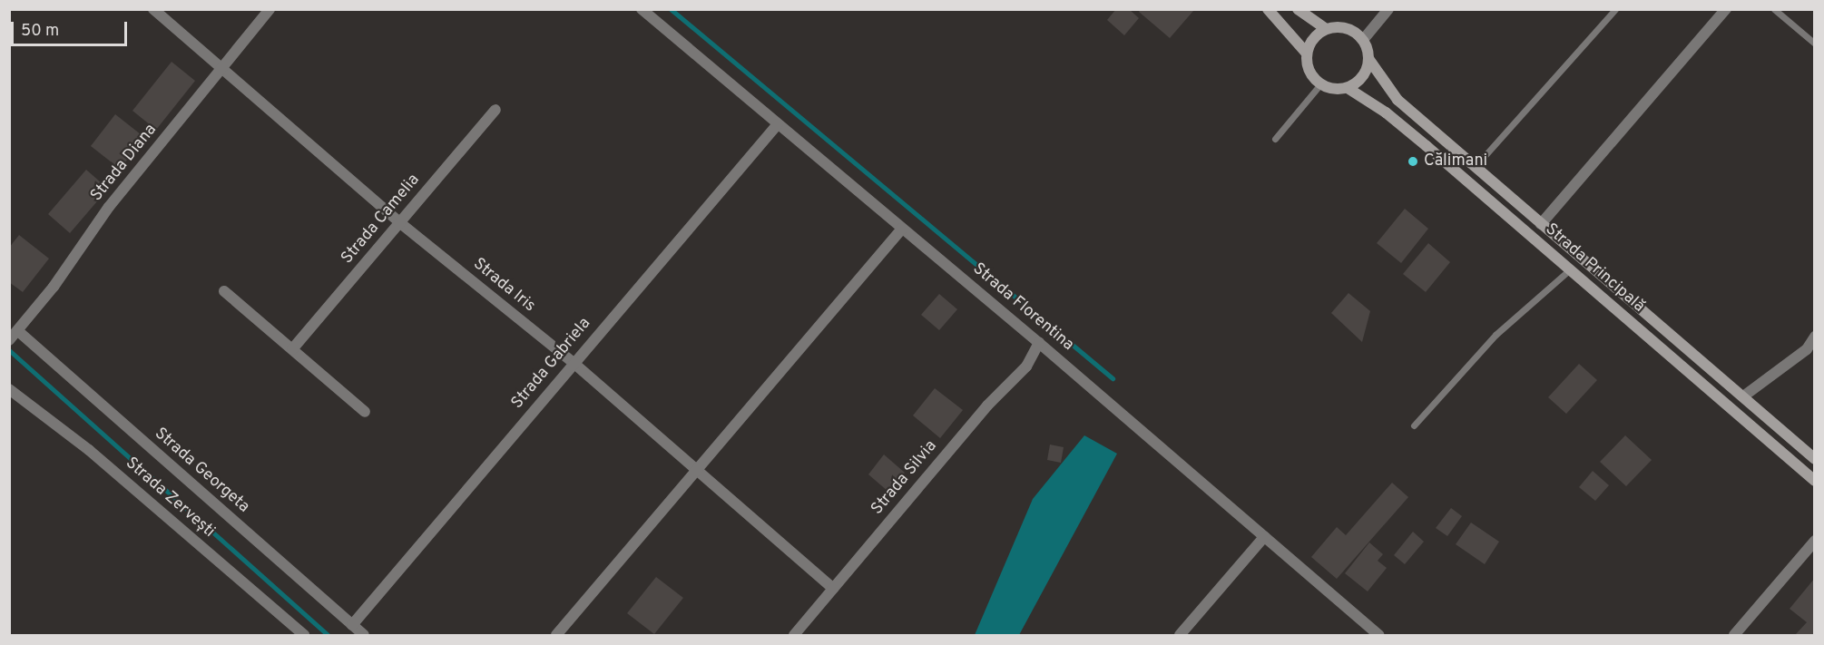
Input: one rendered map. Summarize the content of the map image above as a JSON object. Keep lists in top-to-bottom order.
{
  "streets": {
    "main road": ["Strada Principală"],
    "street": [
      "Strada Diana",
      "Strada Camelia",
      "Strada Iris",
      "Strada Florentina",
      "Strada Gabriela",
      "Strada Georgeta",
      "Strada Silvia",
      "Strada Zervești"
    ]
  },
  "crossings": [
    ["Strada Diana", "Strada Iris"],
    ["Strada Diana", "Strada Georgeta"],
    ["Strada Camelia", "Strada Iris"],
    ["Strada Iris", "Strada Gabriela"],
    ["Strada Iris", "Strada Silvia"],
    ["Strada Florentina", "Strada Gabriela"],
    ["Strada Florentina", "Strada Silvia"],
    ["Strada Gabriela", "Strada Georgeta"]
  ],
  "places": ["Călimani"],
  "scale_bar": "50 m"
}
